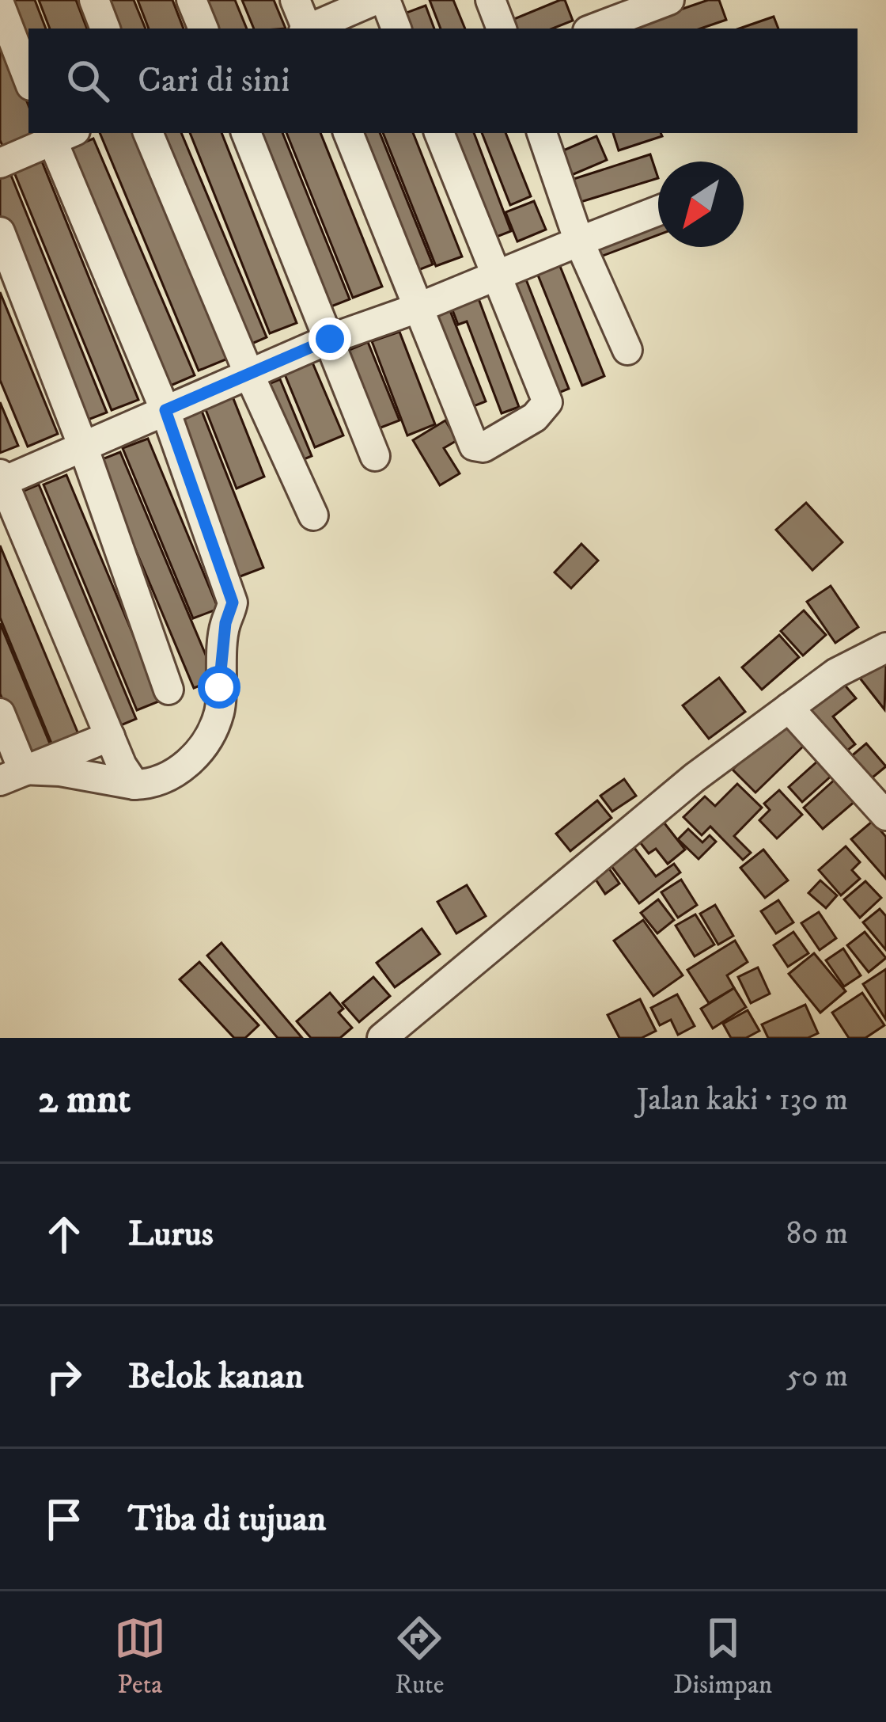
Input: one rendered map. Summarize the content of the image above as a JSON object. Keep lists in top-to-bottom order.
{
  "north": "bottom left",
  "page": {
    "search": "Cari di sini",
    "heading": ["2 mnt", "Jalan kaki · 130 m"],
    "list": [
      ["Lurus", "80 m"],
      ["Belok kanan", "50 m"],
      "Tiba di tujuan"
    ],
    "nav": ["Peta", "Rute", "Disimpan"]
  }
}
